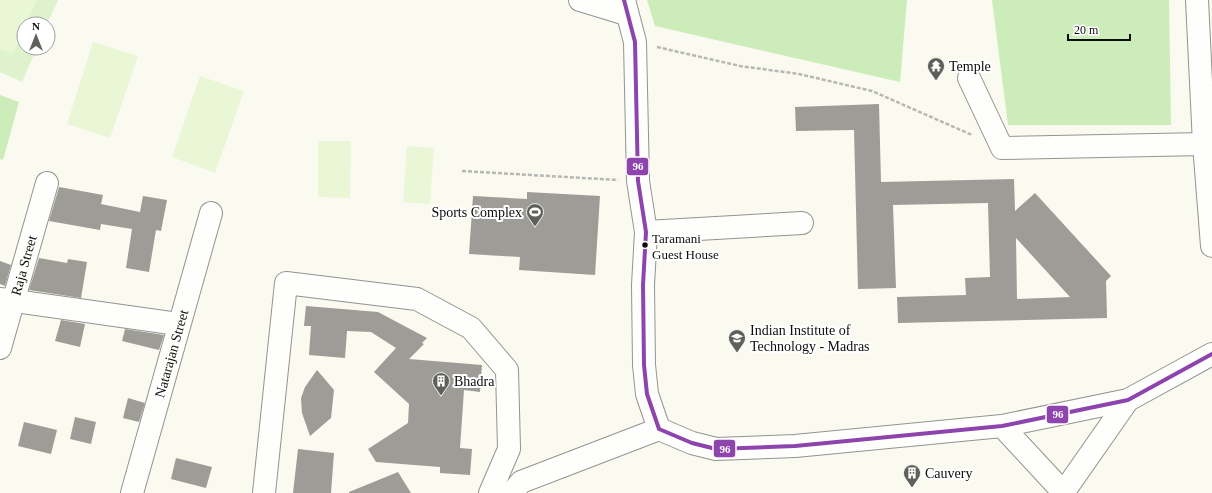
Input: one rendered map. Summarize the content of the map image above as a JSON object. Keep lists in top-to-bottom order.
{
  "streets": {
    "street": ["Raja Street", "Natarajan Street"]
  },
  "places": {
    "temple": ["Temple"],
    "sports": ["Sports Complex"],
    "other": ["Taramani Guest House"],
    "school or university": ["Indian Institute of Technology - Madras"],
    "building": ["Bhadra", "Cauvery"]
  },
  "lines": ["transit line 96"],
  "scale_bar": "20 m",
  "north": "top"
}
